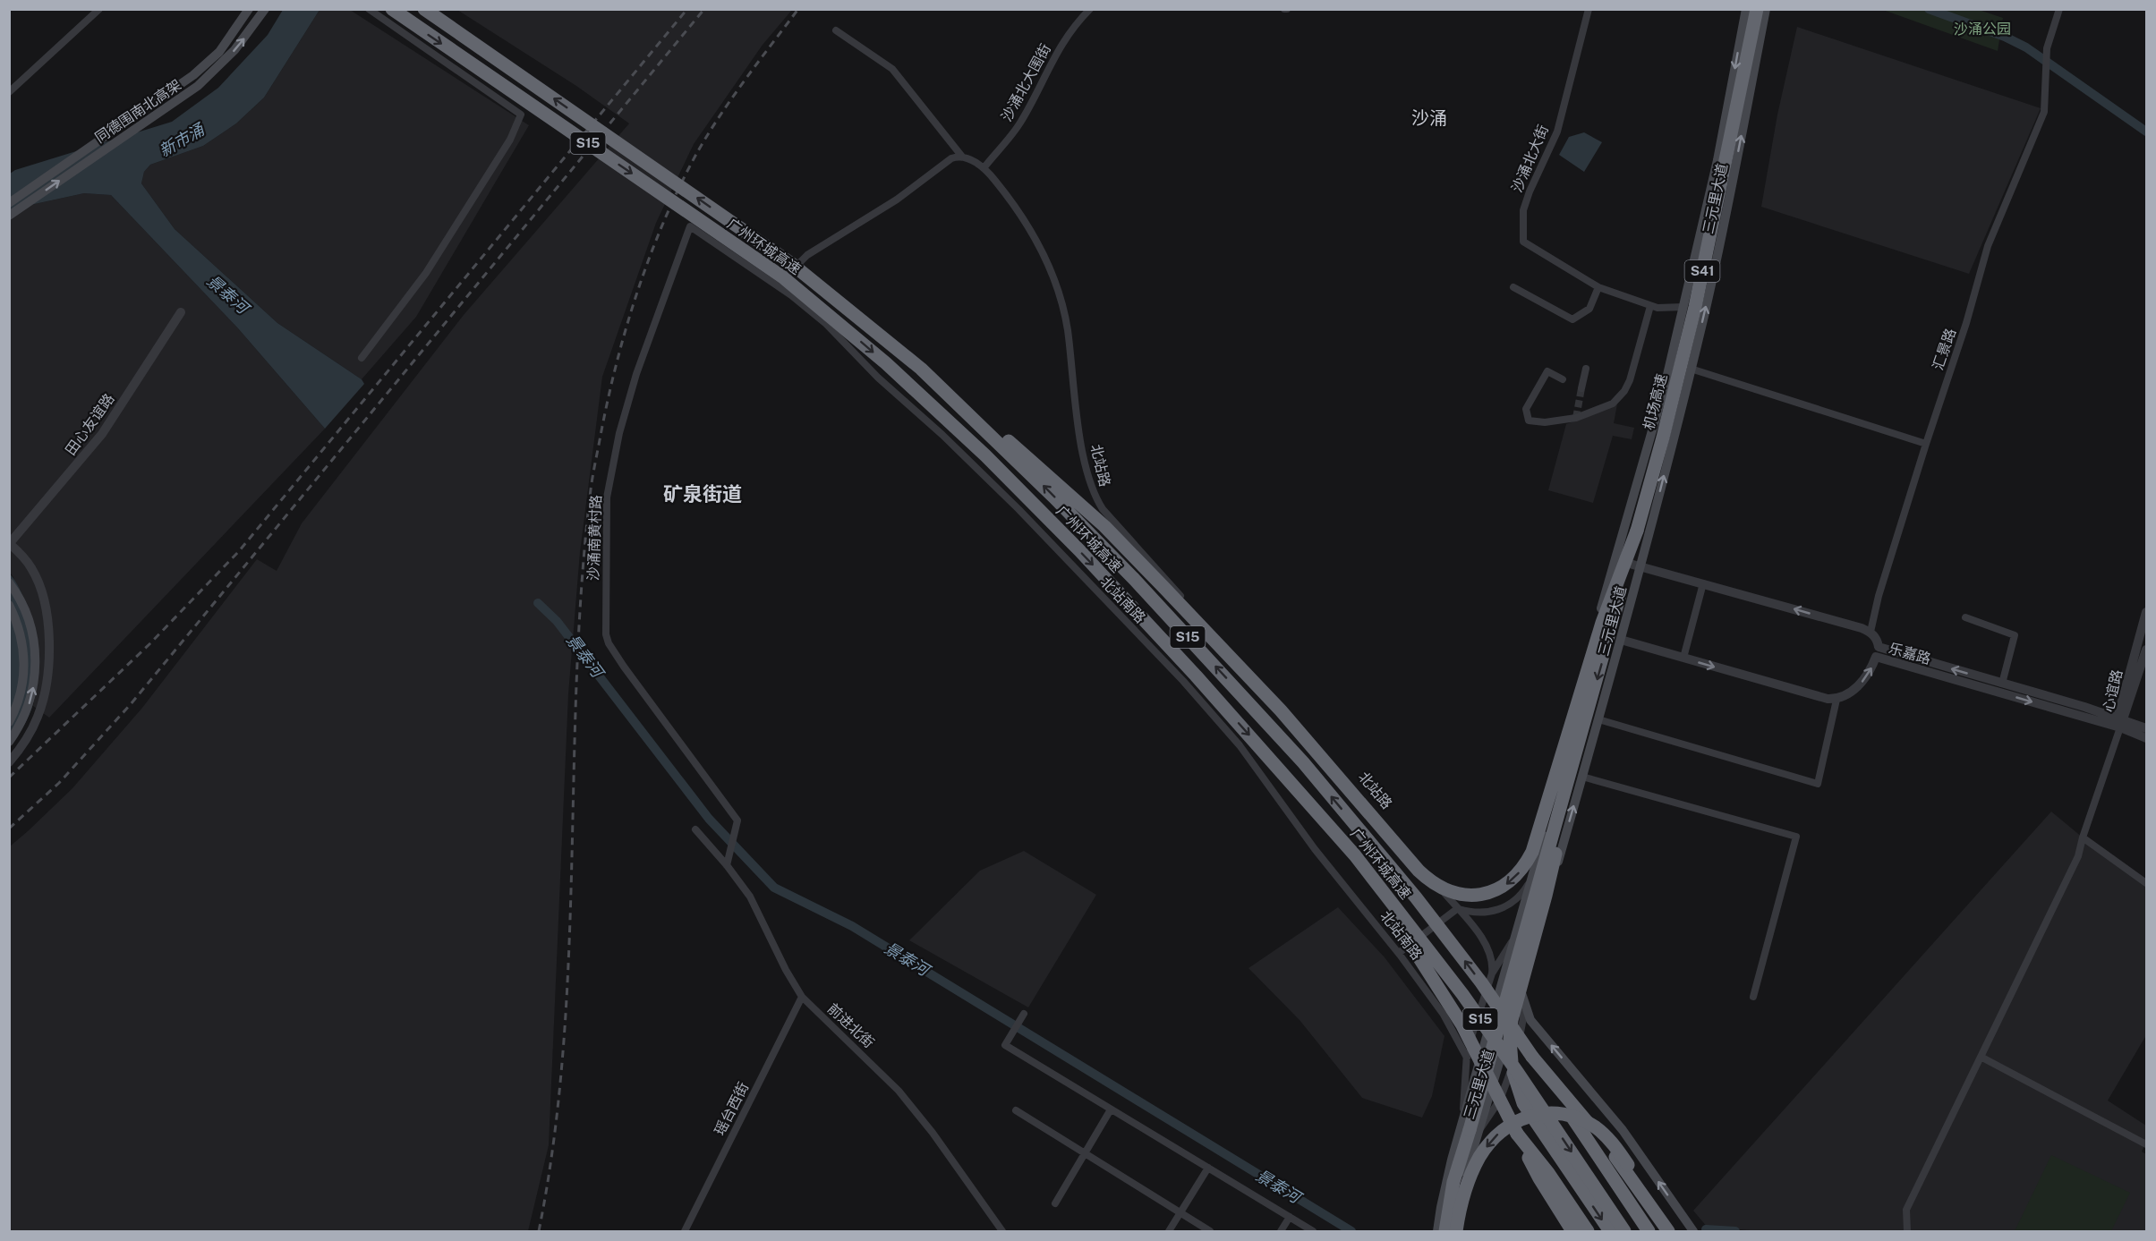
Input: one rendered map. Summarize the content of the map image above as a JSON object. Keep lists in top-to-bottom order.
{
  "streets": {
    "highway": [
      "S15",
      "广州环城高速",
      "S41",
      "机场高速"
    ],
    "main road": ["同德围南北高架", "三元里大道"],
    "street": [
      "沙涌北大围街",
      "沙涌北大街",
      "汇景路",
      "田心友谊路",
      "北站路",
      "沙涌南黄村路",
      "北站南路",
      "乐嘉路",
      "心谊路",
      "前进北街",
      "瑶台西街"
    ]
  },
  "crossings": [
    ["沙涌北大围街", "北站路"],
    ["沙涌北大街", "三元里大道"],
    ["三元里大道", "机场高速"],
    ["汇景路", "乐嘉路"],
    ["沙涌南黄村路", "北站南路"],
    ["沙涌南黄村路", "前进北街"],
    ["乐嘉路", "心谊路"],
    ["前进北街", "瑶台西街"]
  ],
  "districts": ["沙涌", "矿泉街道"],
  "water": ["新市涌", "景泰河"],
  "parks": ["沙涌公园"]
}
